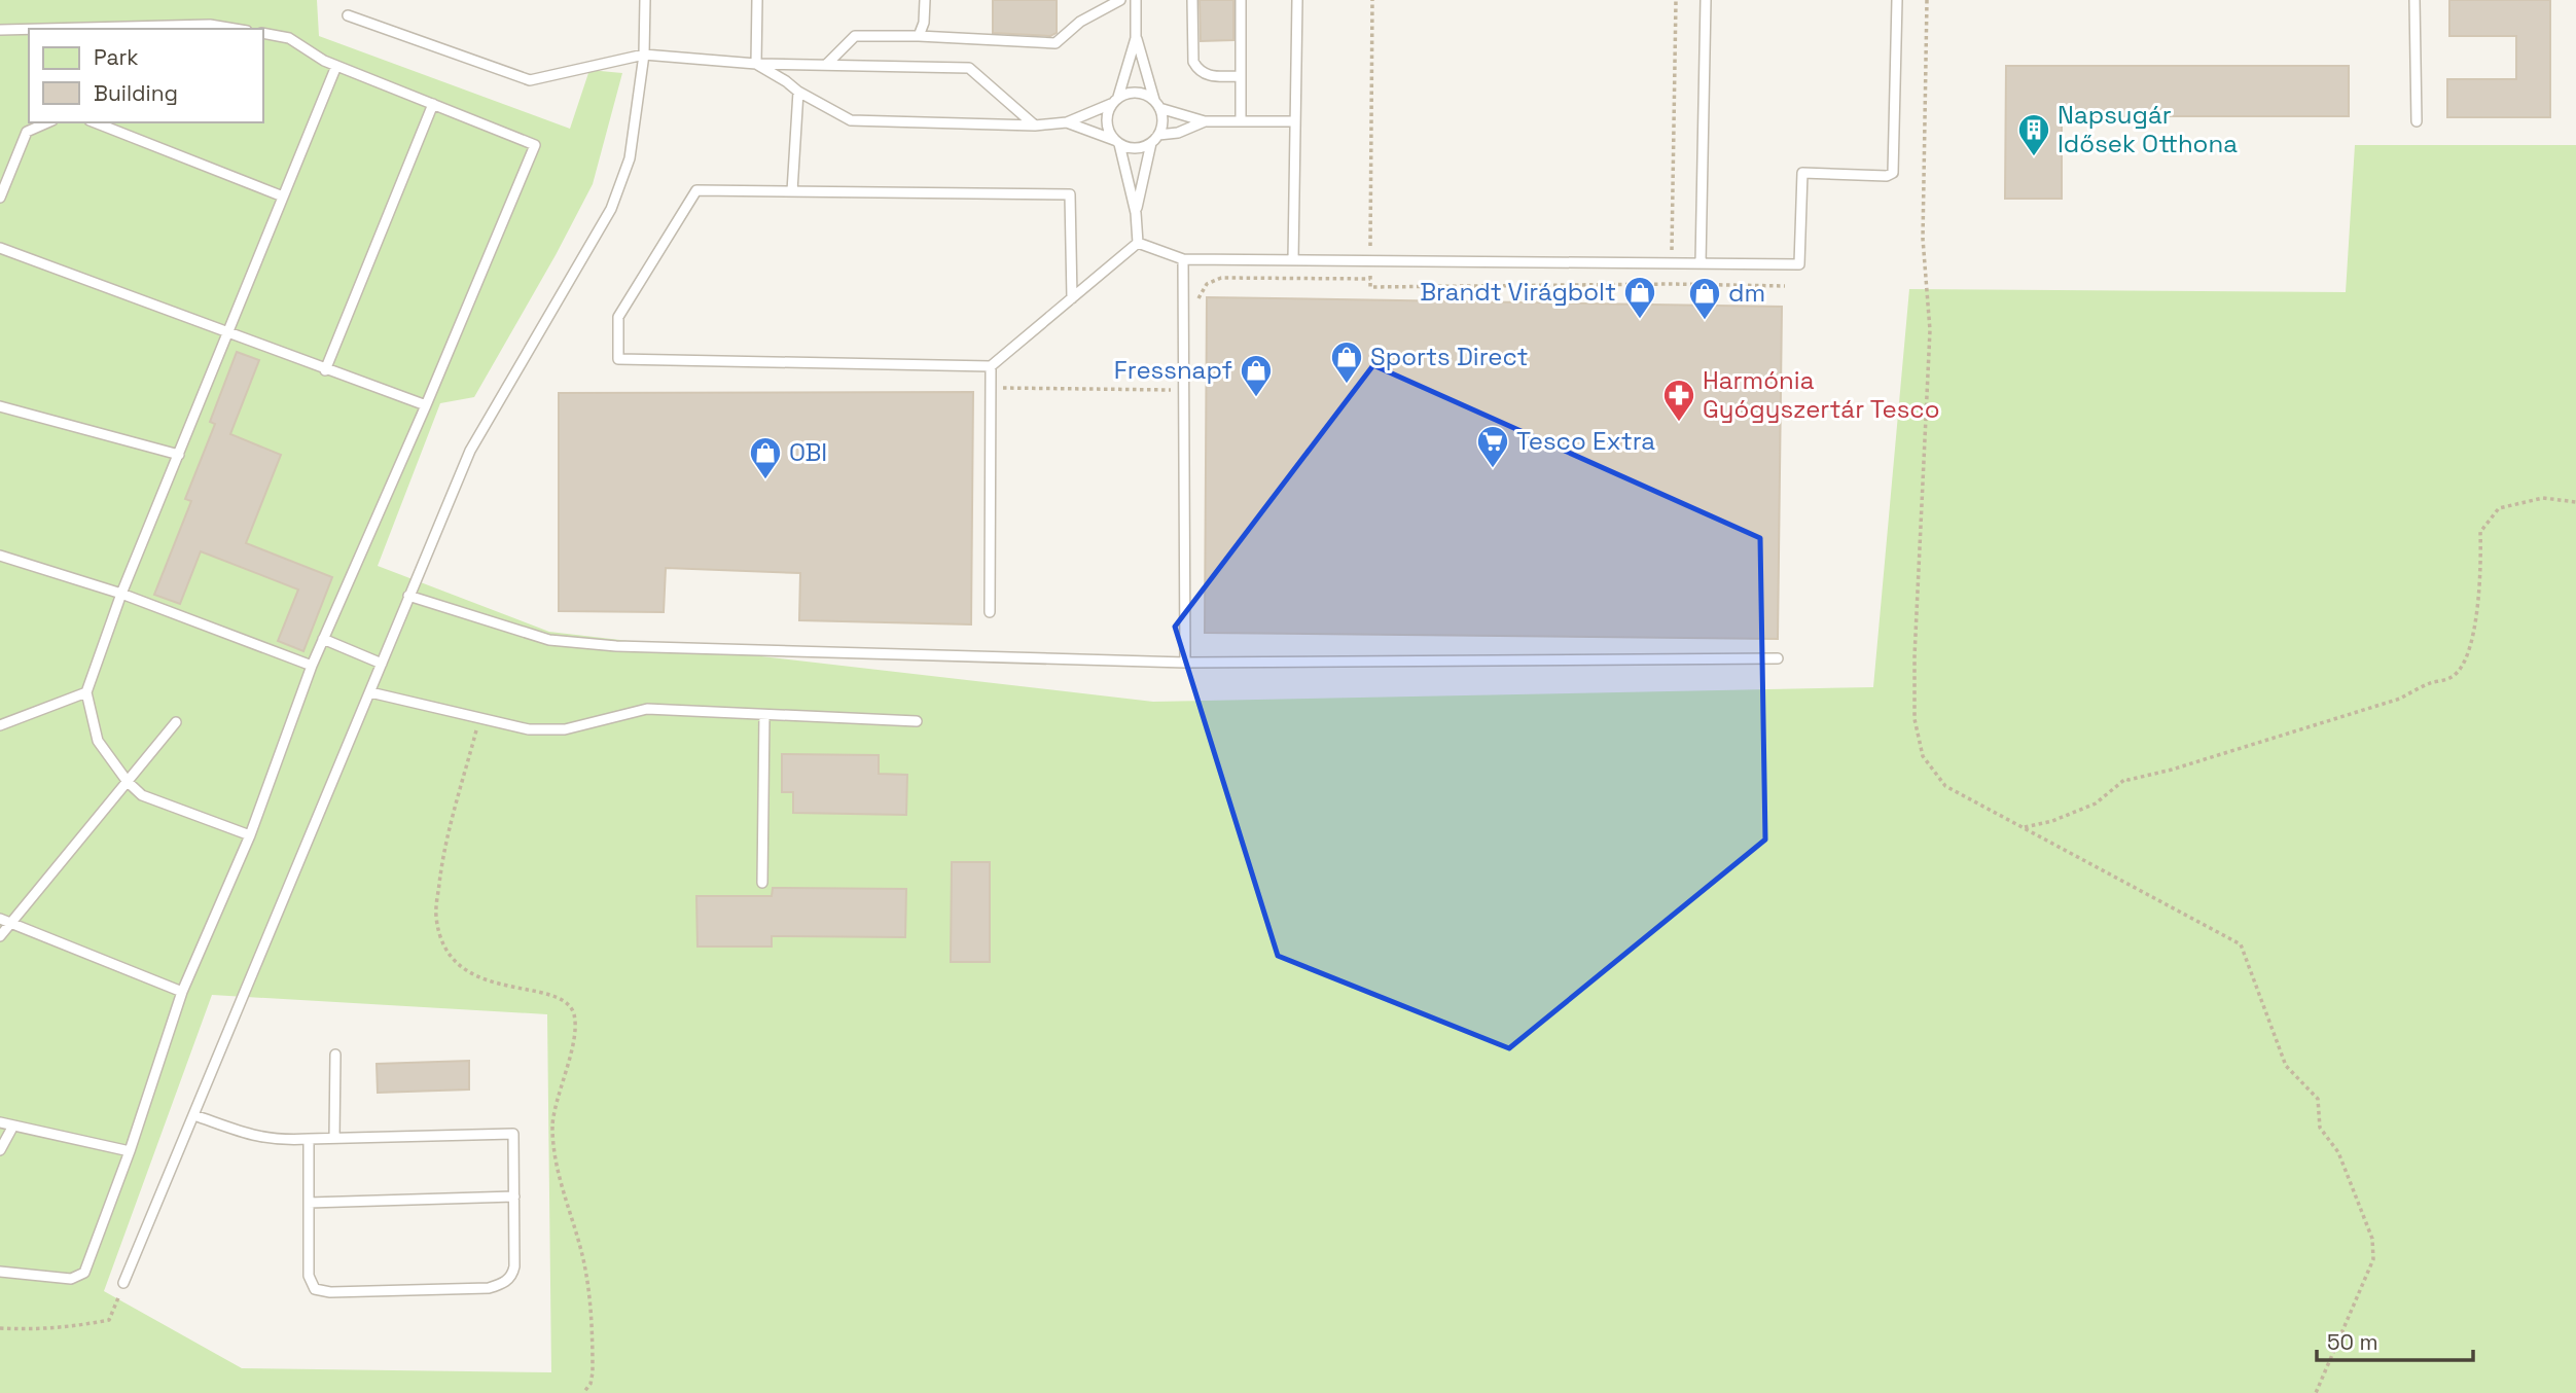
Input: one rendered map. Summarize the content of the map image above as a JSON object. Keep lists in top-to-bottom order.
{
  "places": {
    "building": ["Napsugár Idősek Otthona"],
    "shop": [
      "Brandt Virágbolt",
      "dm",
      "Sports Direct",
      "Fressnapf",
      "OBI"
    ],
    "pharmacy": ["Harmónia Gyógyszertár Tesco"],
    "supermarket": ["Tesco Extra"]
  },
  "legend": ["Park", "Building"],
  "scale_bar": "50 m"
}
